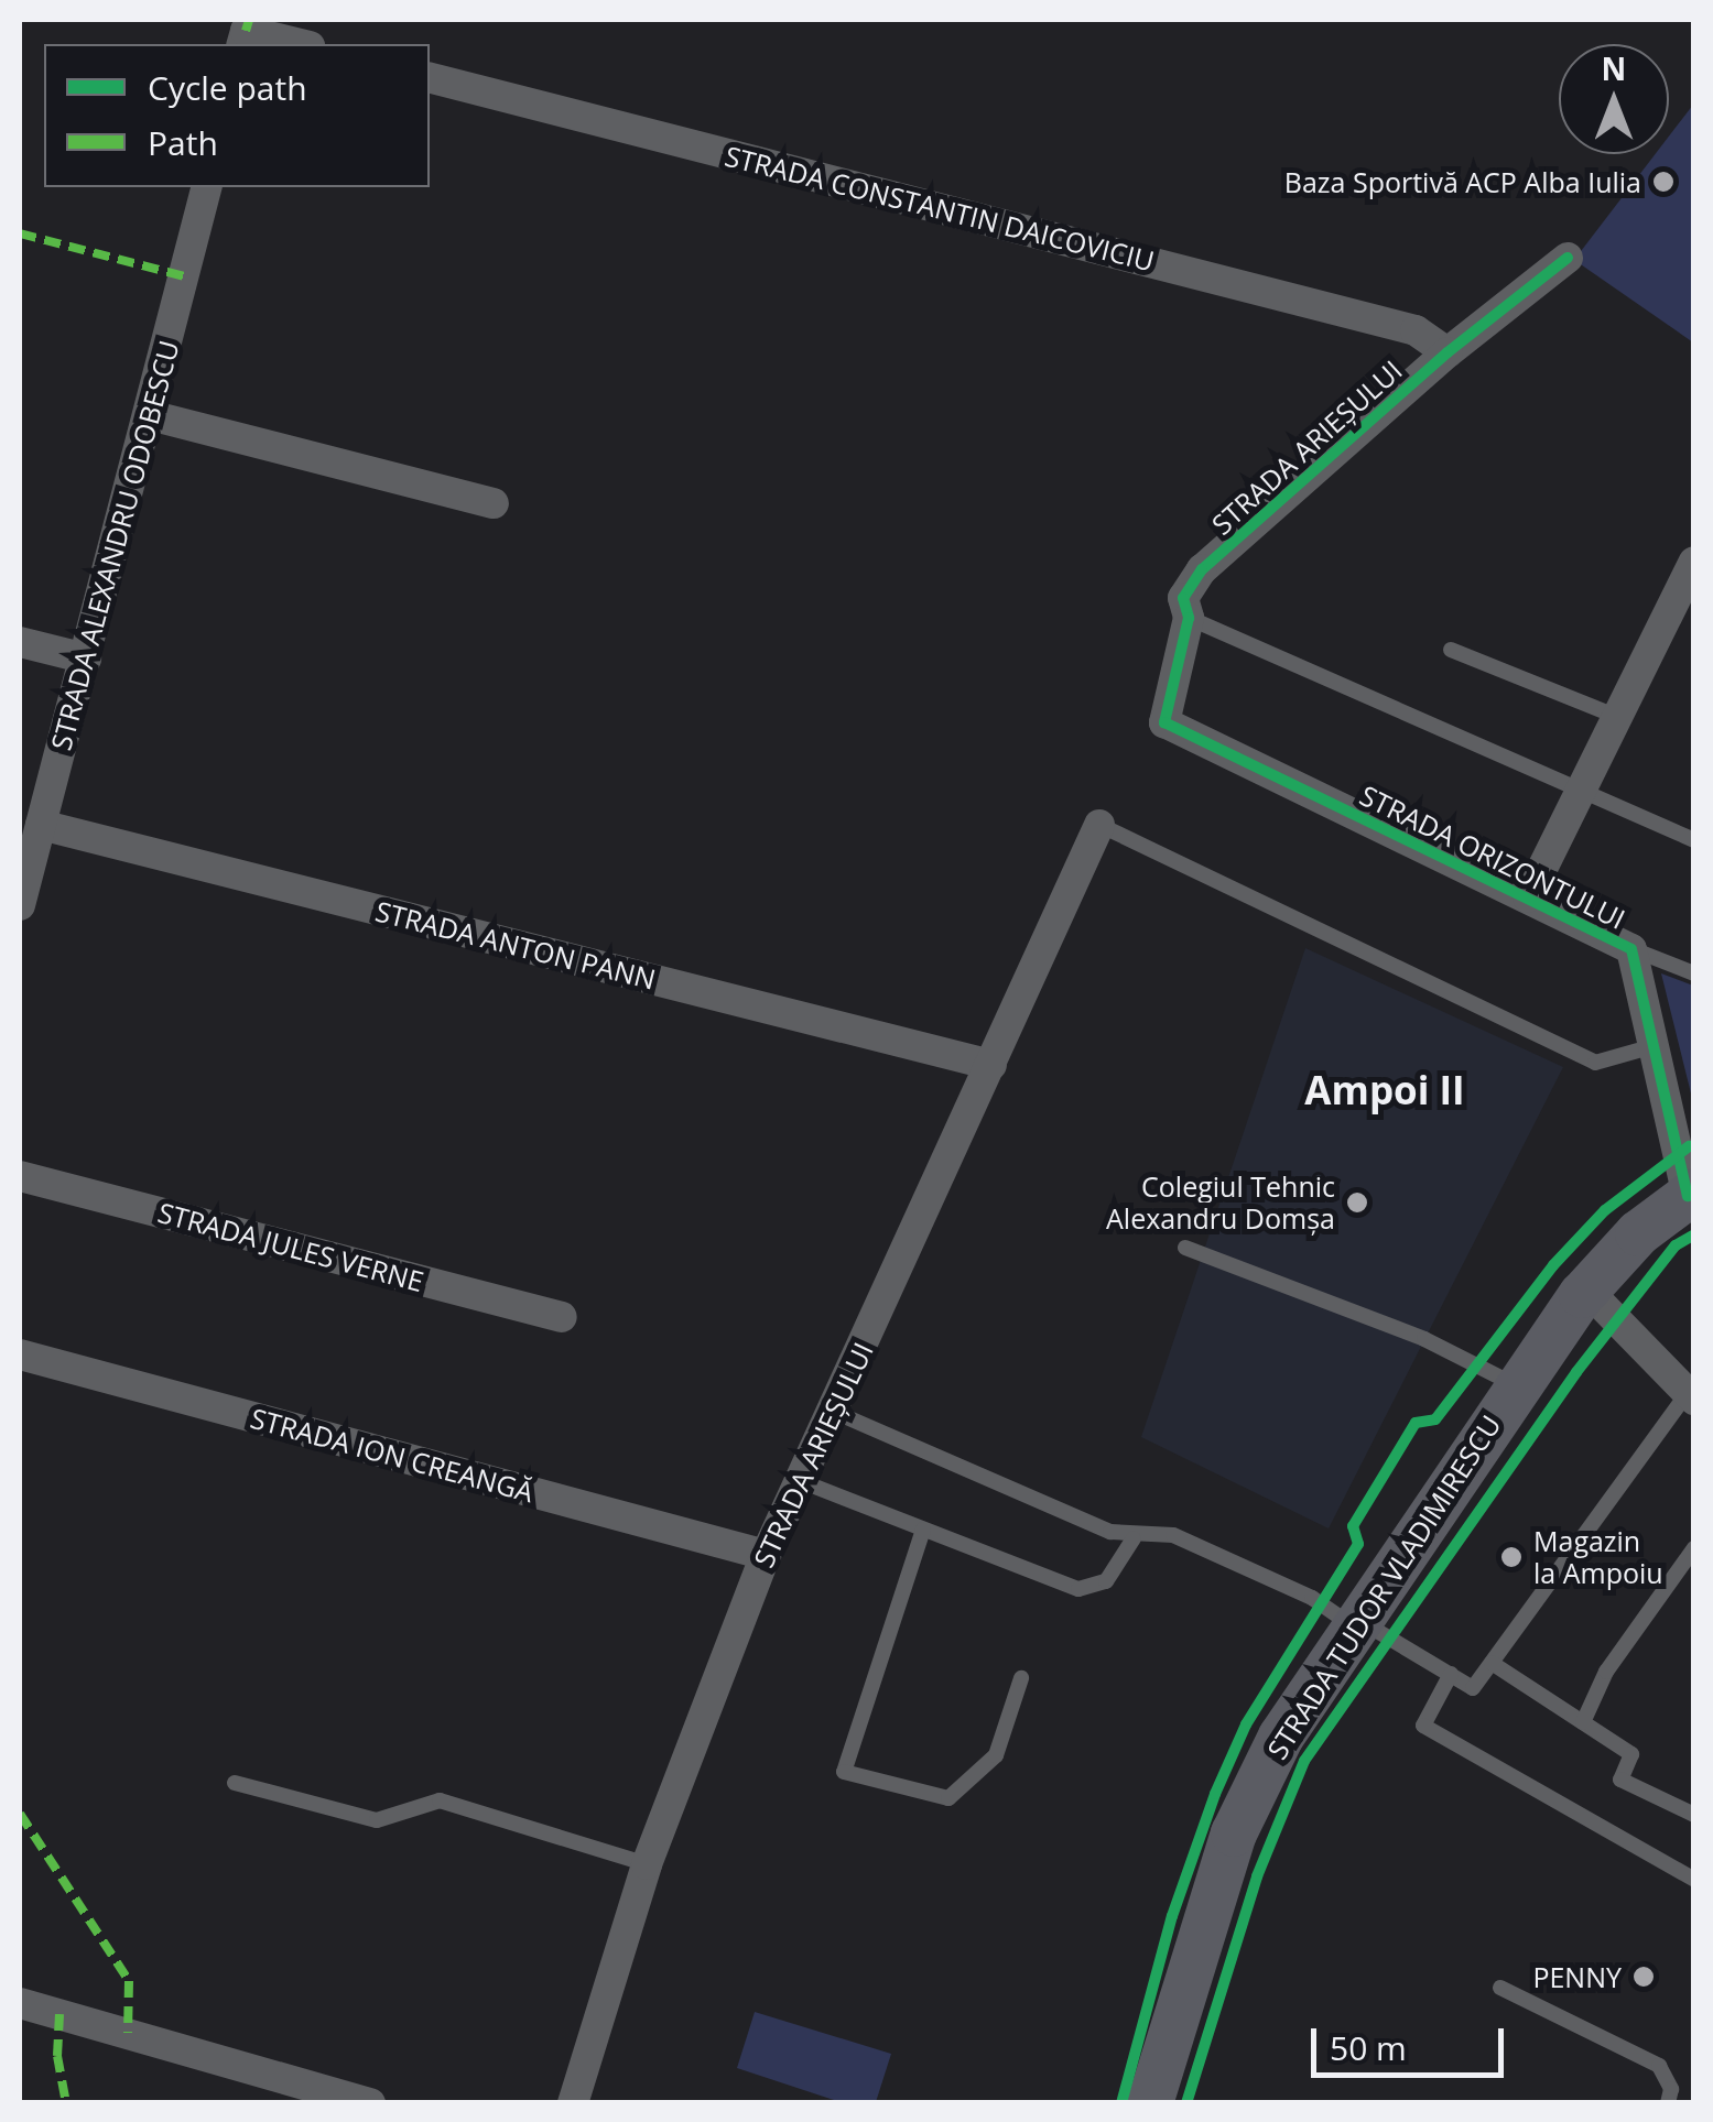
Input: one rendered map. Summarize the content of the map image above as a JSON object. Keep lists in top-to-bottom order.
{
  "streets": {
    "main road": ["STRADA TUDOR VLADIMIRESCU"],
    "street": [
      "STRADA CONSTANTIN DAICOVICIU",
      "STRADA ARIEȘULUI",
      "STRADA ALEXANDRU ODOBESCU",
      "STRADA ORIZONTULUI",
      "STRADA ANTON PANN",
      "STRADA JULES VERNE",
      "STRADA ION CREANGĂ"
    ]
  },
  "crossings": [
    ["STRADA CONSTANTIN DAICOVICIU", "STRADA ARIEȘULUI"],
    ["STRADA ARIEȘULUI", "STRADA ORIZONTULUI"],
    ["STRADA ARIEȘULUI", "STRADA ANTON PANN"],
    ["STRADA ARIEȘULUI", "STRADA ION CREANGĂ"],
    ["STRADA ALEXANDRU ODOBESCU", "STRADA ANTON PANN"],
    ["STRADA ORIZONTULUI", "STRADA TUDOR VLADIMIRESCU"]
  ],
  "districts": ["Ampoi II"],
  "places": [
    "Baza Sportivă ACP Alba Iulia",
    "Colegiul Tehnic Alexandru Domșa",
    "Magazin la Ampoiu",
    "PENNY"
  ],
  "legend": ["Cycle path", "Path"],
  "scale_bar": "50 m",
  "north": "top"
}
